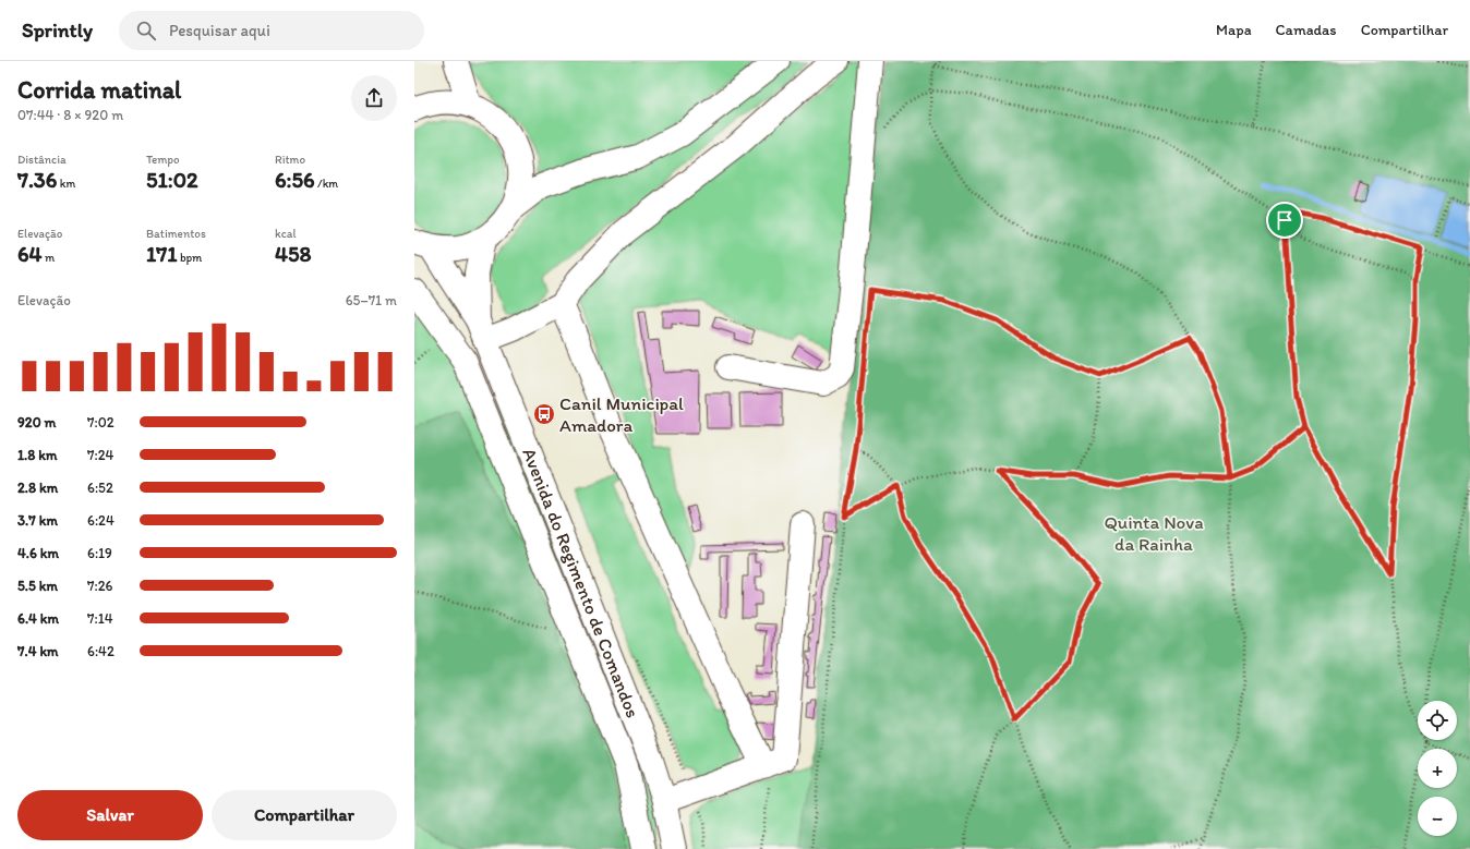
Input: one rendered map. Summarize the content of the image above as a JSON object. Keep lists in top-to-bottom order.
{
  "streets": {
    "main road": ["Avenida do Regimento de Comandos"]
  },
  "parks": ["Quinta Nova da Rainha"],
  "places": {
    "bus stop": ["Canil Municipal Amadora"]
  },
  "page": {
    "header": "Sprintly",
    "search": "Pesquisar aqui",
    "nav": ["Mapa", "Camadas", "Compartilhar"],
    "heading": ["Corrida matinal", "07:44 · 8 × 920 m"],
    "stats": [
      ["Distância", "7.36 km"],
      ["Tempo", "51:02"],
      ["Ritmo", "6:56 /km"],
      ["Elevação", "64 m"],
      ["Batimentos", "171 bpm"],
      ["kcal", "458"]
    ],
    "chart": ["Elevação", "65–71 m"],
    "list": [
      {
        "name": "920 m",
        "note": "7:02"
      },
      {
        "name": "1.8 km",
        "note": "7:24"
      },
      {
        "name": "2.8 km",
        "note": "6:52"
      },
      {
        "name": "3.7 km",
        "note": "6:24"
      },
      {
        "name": "4.6 km",
        "note": "6:19"
      },
      {
        "name": "5.5 km",
        "note": "7:26"
      },
      {
        "name": "6.4 km",
        "note": "7:14"
      },
      {
        "name": "7.4 km",
        "note": "6:42"
      }
    ],
    "map_buttons": ["+", "−"],
    "buttons": ["Salvar", "Compartilhar"]
  }
}
